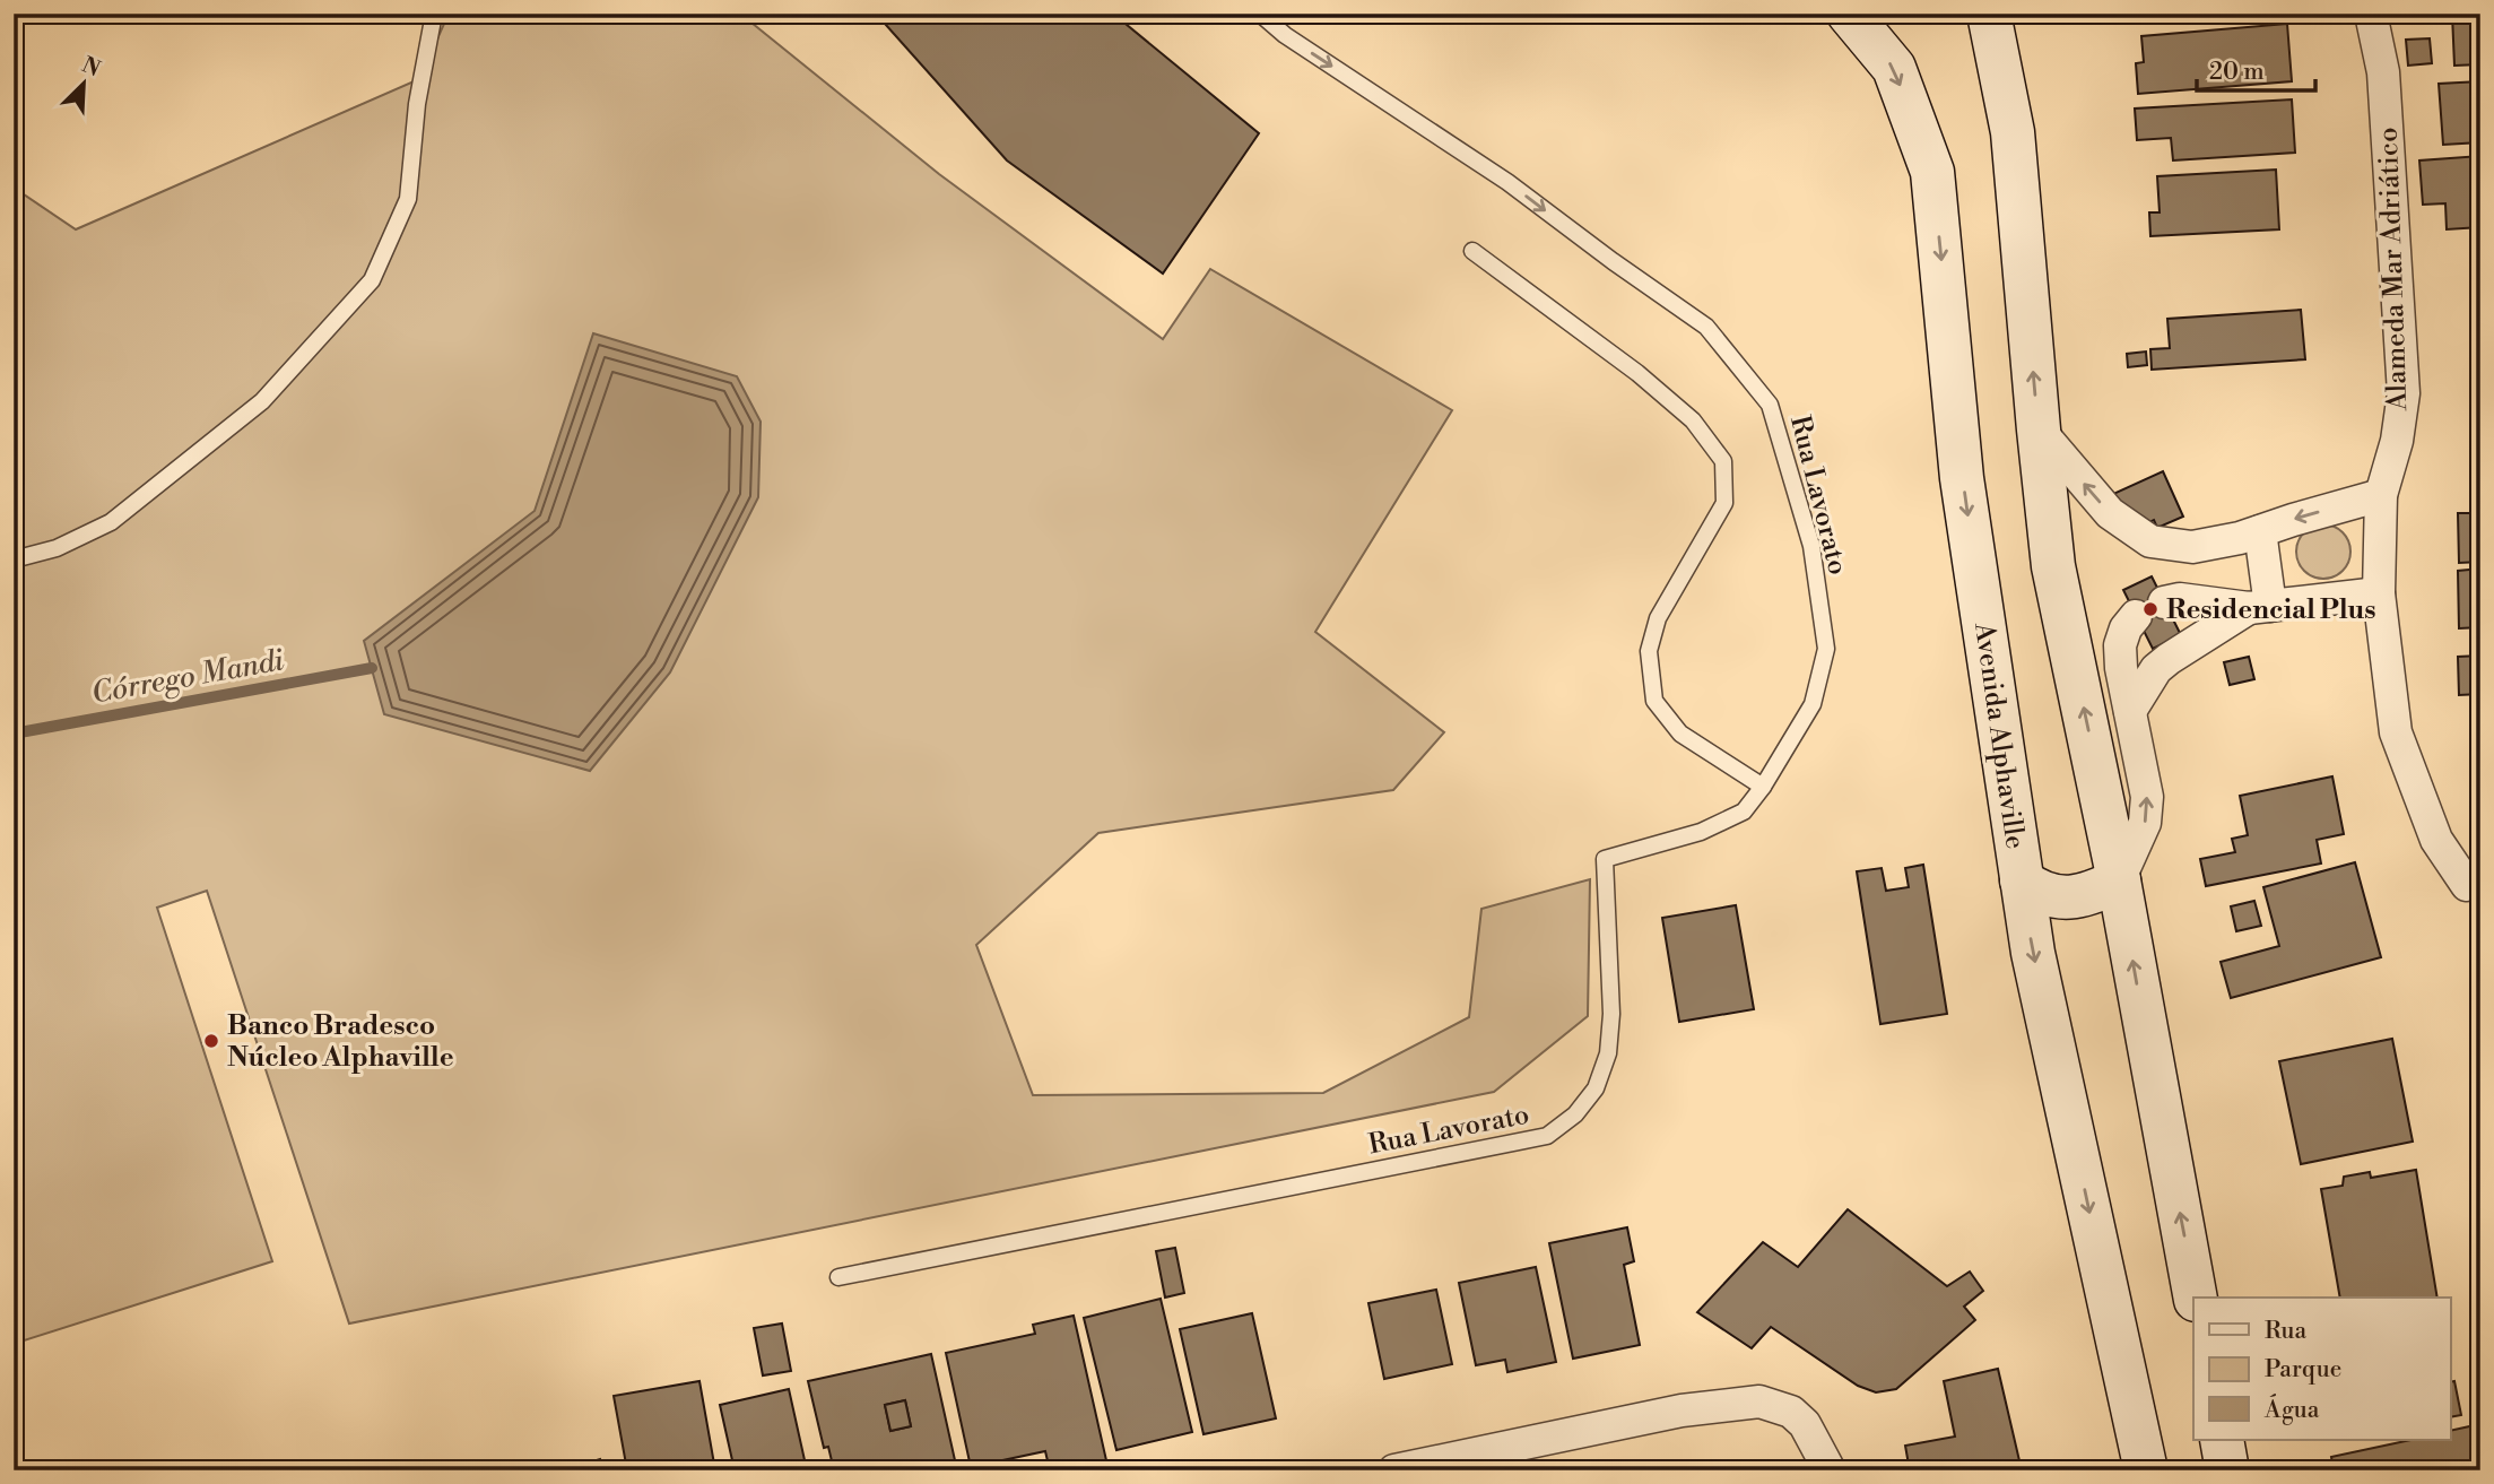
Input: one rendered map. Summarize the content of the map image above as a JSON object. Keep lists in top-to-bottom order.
{
  "streets": {
    "main road": ["Avenida Alphaville"],
    "street": ["Alameda Mar Adriático"],
    "lane": ["Rua Lavorato"]
  },
  "one_way": ["Rua Lavorato"],
  "water": ["Córrego Mandi"],
  "places": ["Residencial Plus", "Banco Bradesco Núcleo Alphaville"],
  "legend": ["Rua", "Parque", "Água"],
  "scale_bar": "20 m",
  "north": "top right"
}
